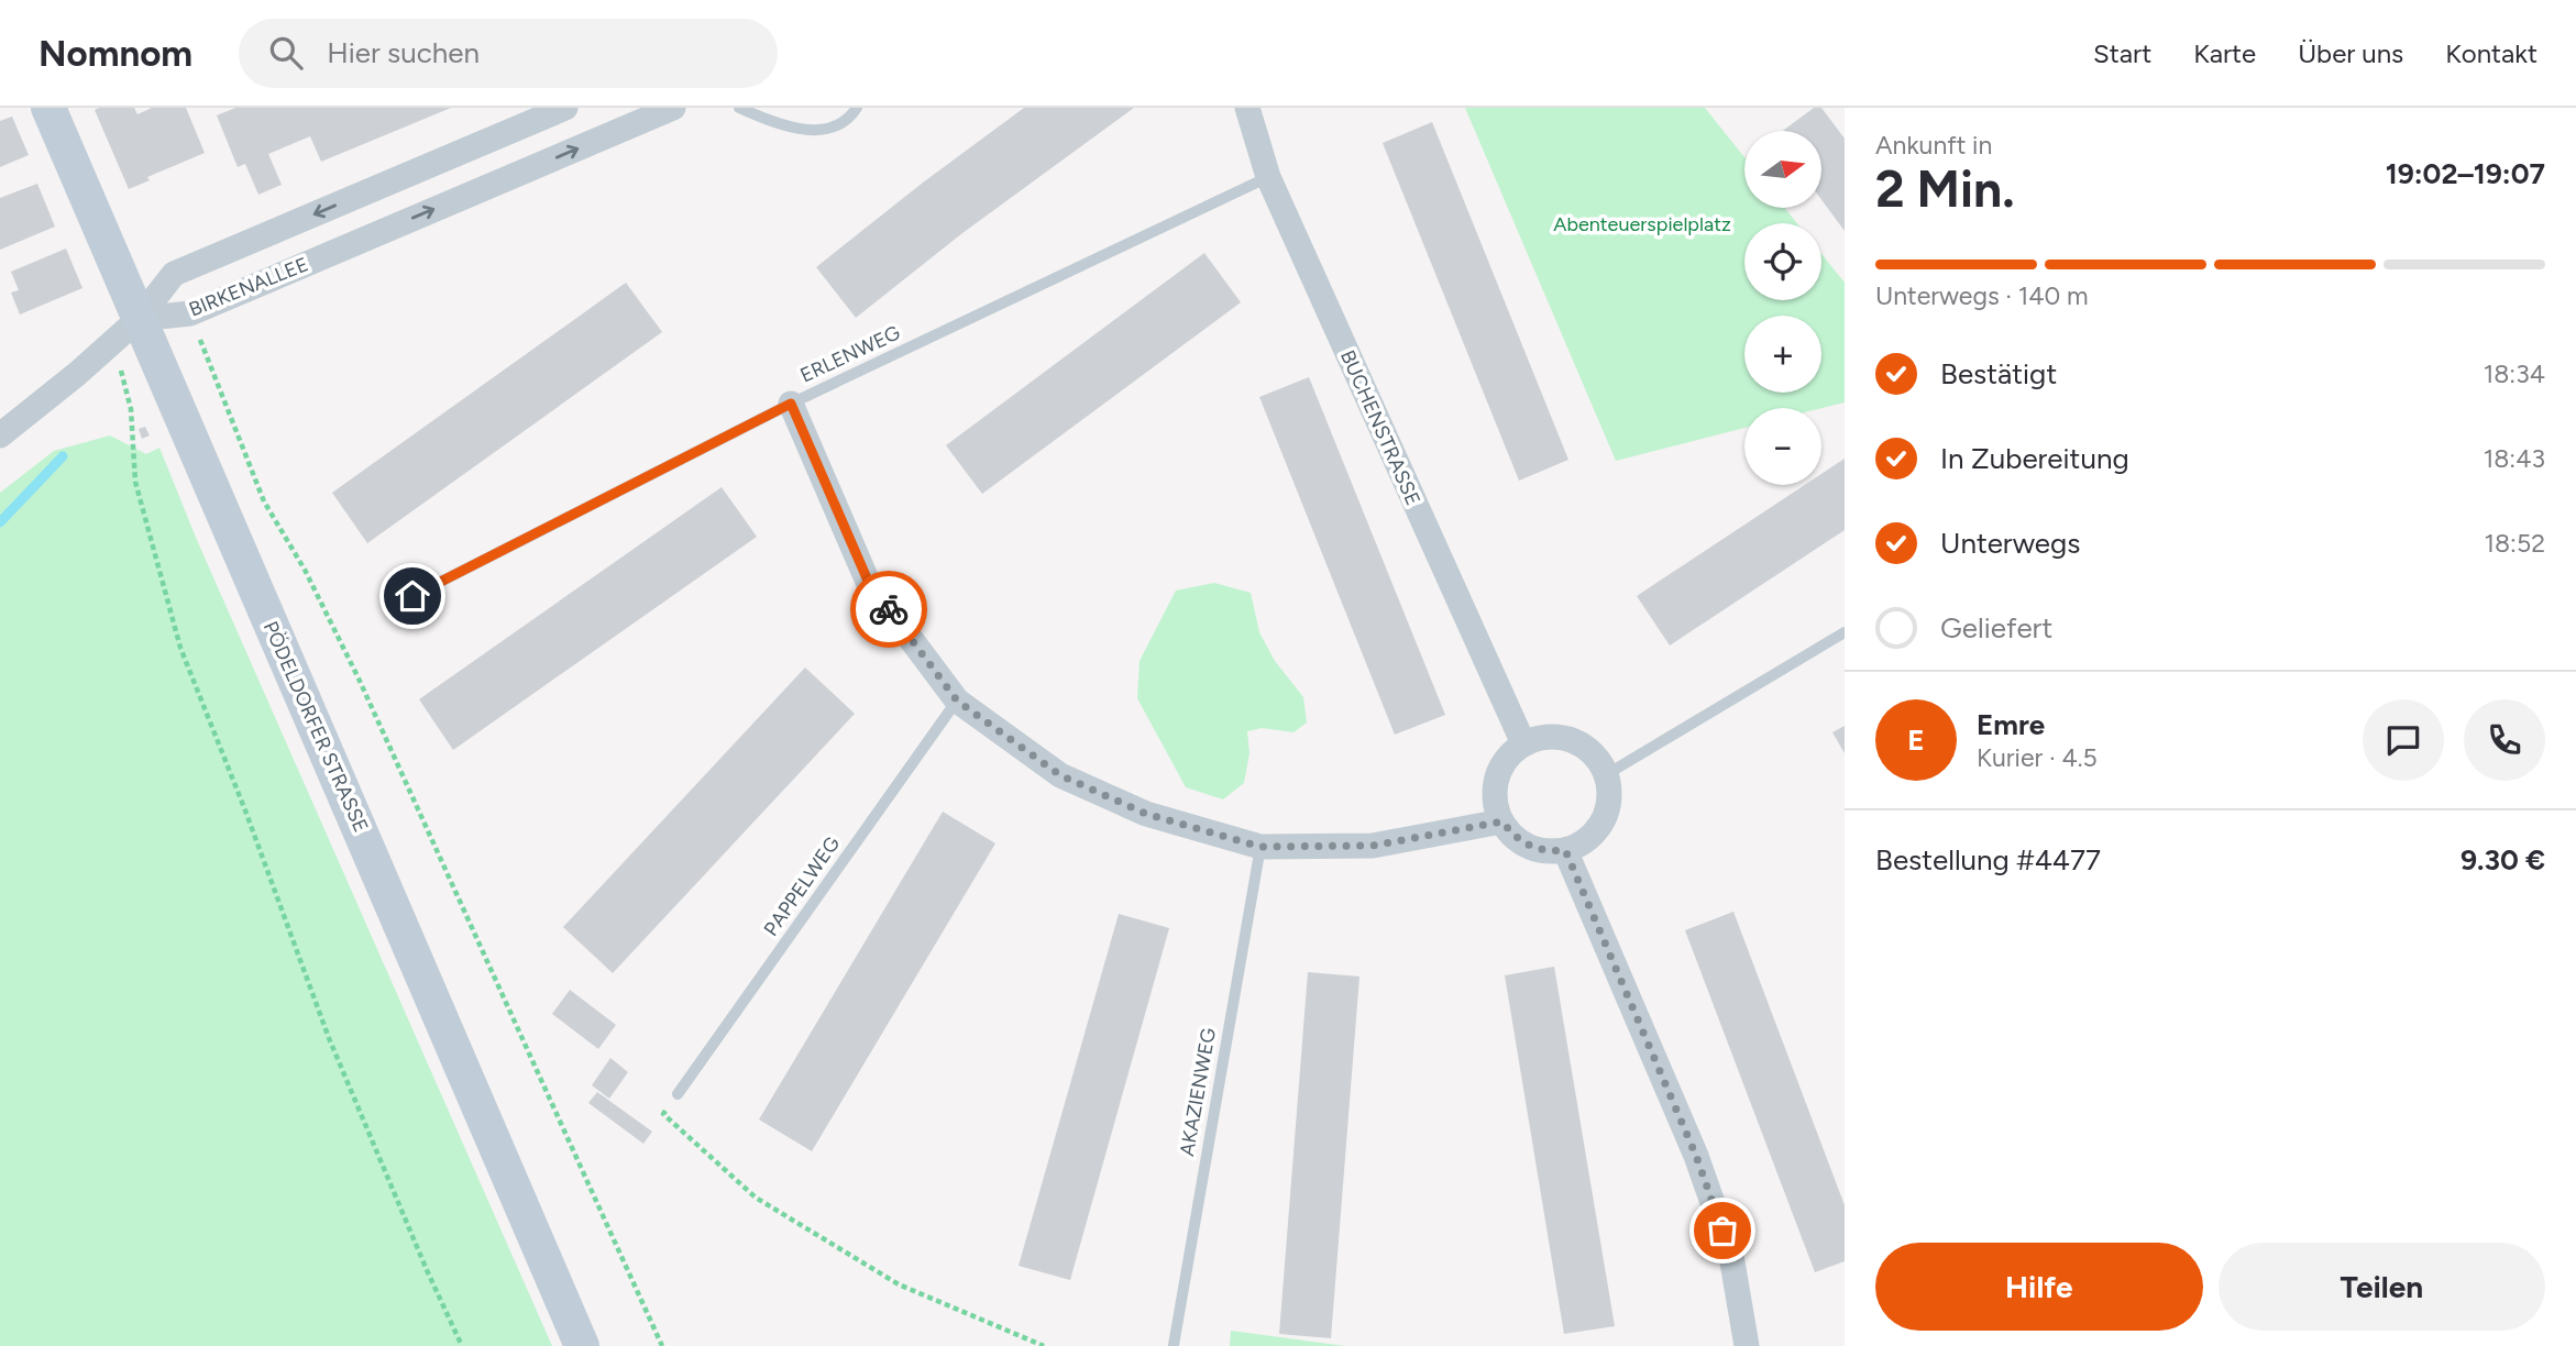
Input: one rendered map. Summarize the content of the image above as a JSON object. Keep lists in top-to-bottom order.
{
  "streets": {
    "main road": ["PÖDELDORFER STRASSE"],
    "street": ["BIRKENALLEE", "BUCHENSTRASSE"],
    "lane": ["ERLENWEG", "PAPPELWEG", "AKAZIENWEG"]
  },
  "crossings": [
    ["BIRKENALLEE", "PÖDELDORFER STRASSE"],
    ["ERLENWEG", "BUCHENSTRASSE"]
  ],
  "parks": ["Abenteuerspielplatz"],
  "north": "right",
  "page": {
    "header": "Nomnom",
    "search": "Hier suchen",
    "nav": [
      "Start",
      "Karte",
      "Über uns",
      "Kontakt"
    ],
    "heading": ["2 Min.", "Ankunft in", "19:02–19:07"],
    "panel": [
      "Emre",
      "Kurier · 4.5",
      "Bestellung #4477",
      "9.30 €"
    ],
    "map_buttons": ["+", "−"],
    "bar": "Unterwegs · 140 m",
    "list": [
      ["Bestätigt", "18:34"],
      ["In Zubereitung", "18:43"],
      ["Unterwegs", "18:52"],
      "Geliefert"
    ],
    "round": "E",
    "buttons": ["Hilfe", "Teilen"]
  }
}
